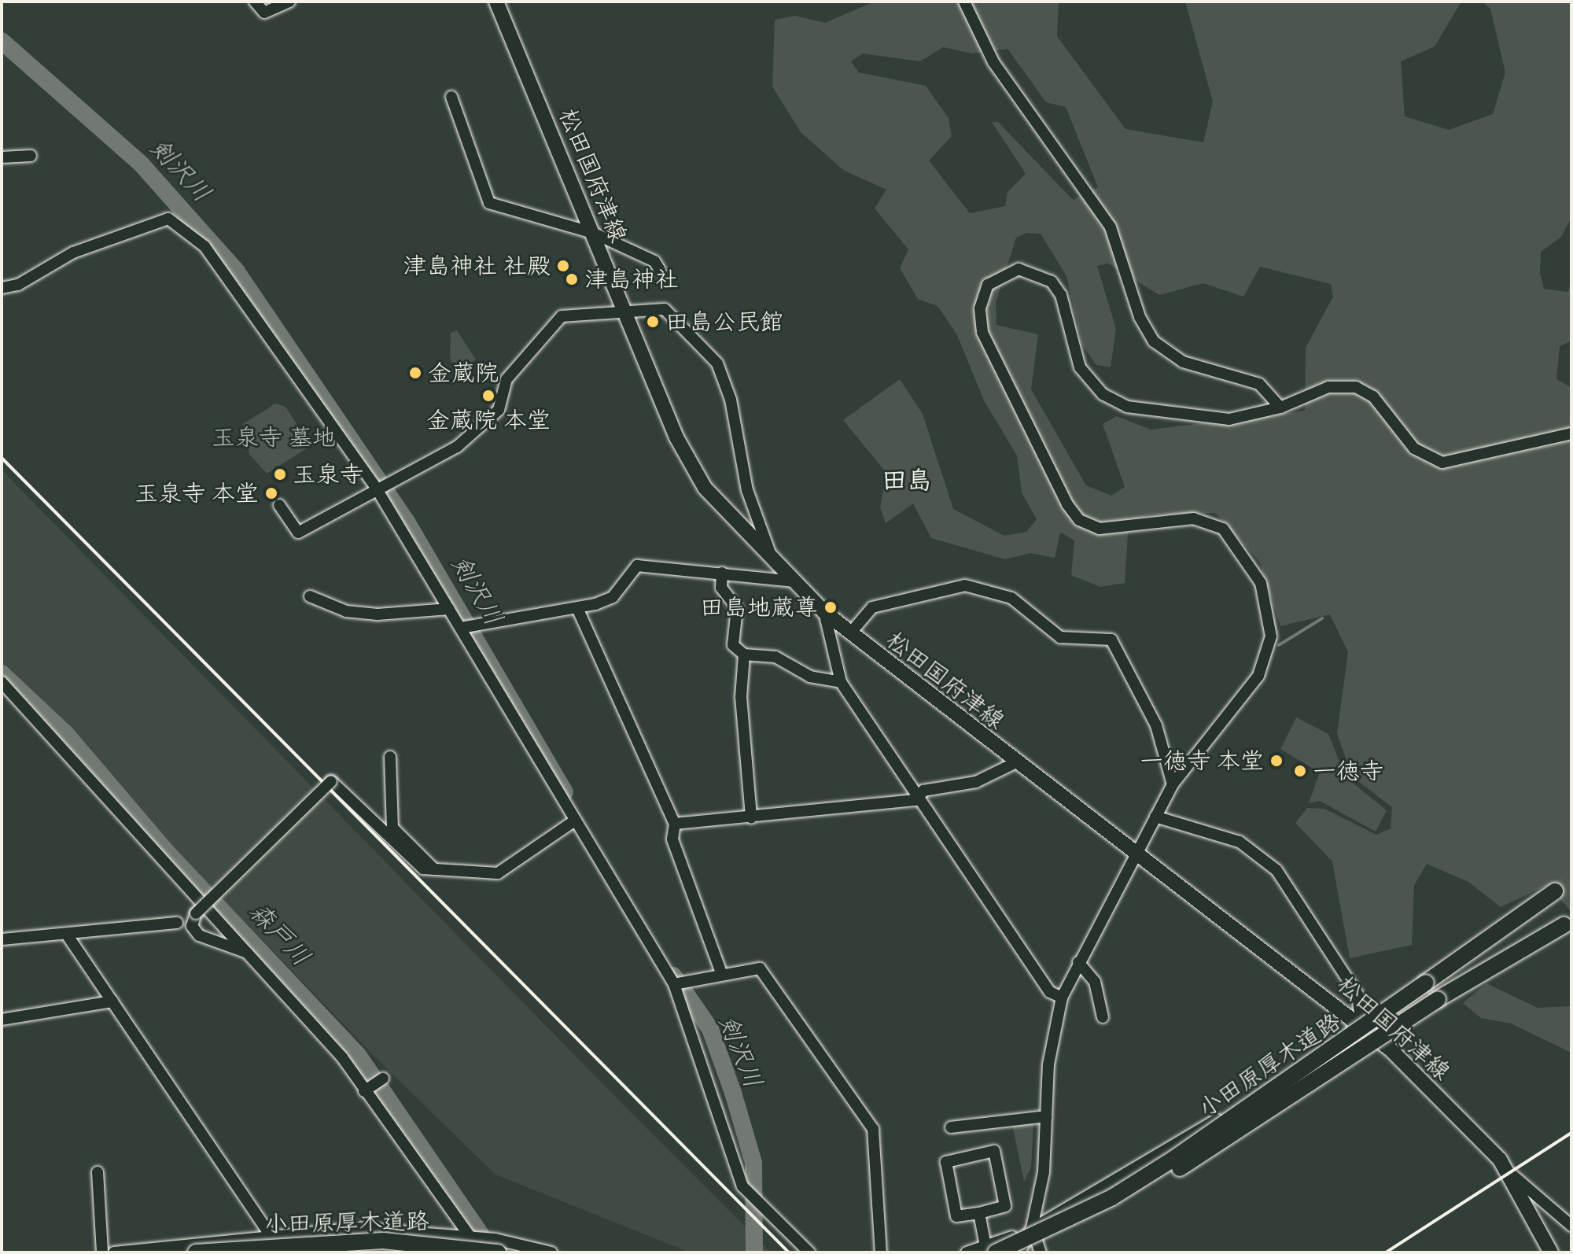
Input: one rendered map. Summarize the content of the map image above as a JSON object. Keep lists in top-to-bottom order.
{
  "streets": {
    "highway": ["小田原厚木道路"],
    "main road": ["松田国府津線"]
  },
  "districts": ["田島"],
  "water": ["剣沢川", "森戸川"],
  "parks": ["玉泉寺 墓地"],
  "places": [
    "津島神社 社殿",
    "津島神社",
    "田島公民館",
    "金蔵院",
    "金蔵院 本堂",
    "玉泉寺",
    "玉泉寺 本堂",
    "田島地蔵尊",
    "一徳寺 本堂",
    "一徳寺"
  ]
}
